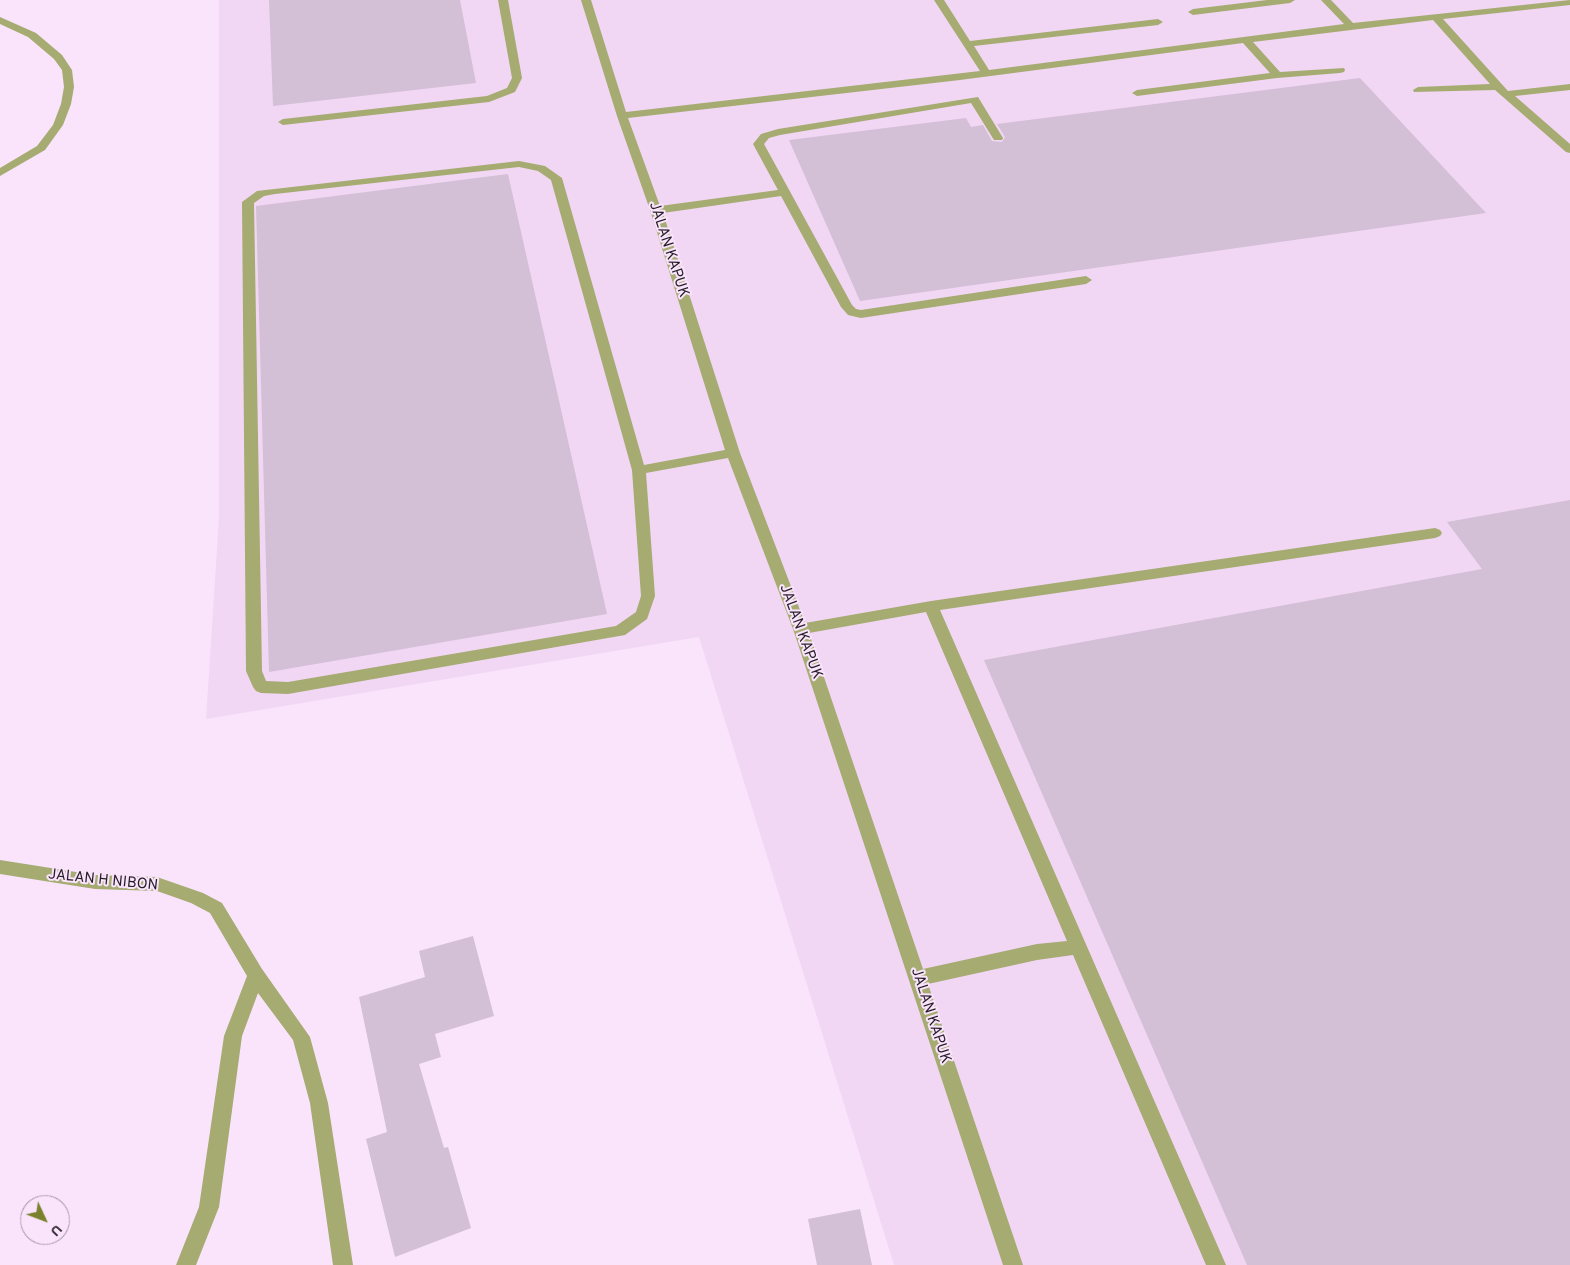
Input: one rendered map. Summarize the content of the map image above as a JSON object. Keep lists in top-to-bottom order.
{
  "streets": {
    "street": ["JALAN KAPUK", "JALAN H NIBON"]
  },
  "north": "bottom right"
}
